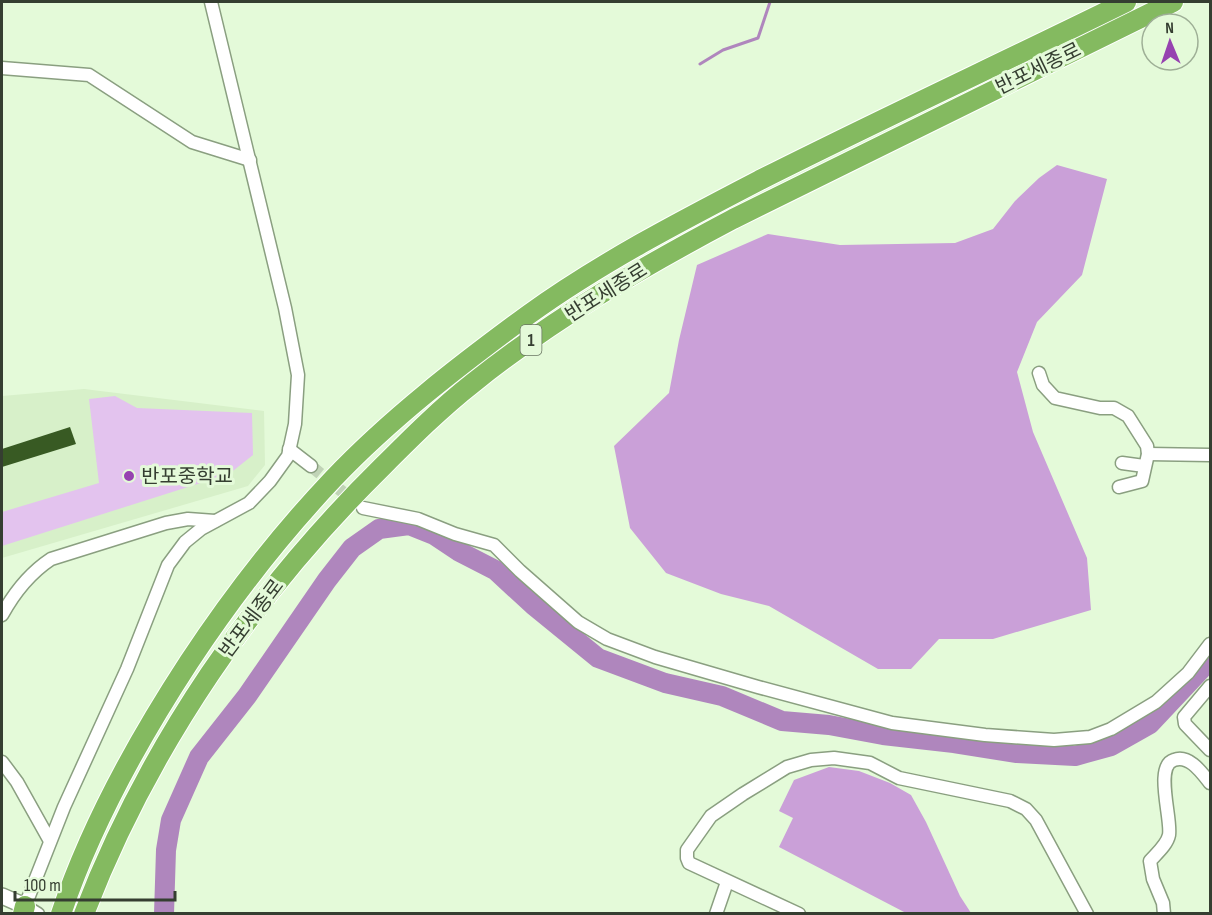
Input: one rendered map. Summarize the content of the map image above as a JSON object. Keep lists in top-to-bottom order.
{
  "streets": {
    "highway": ["반포세종로", "1"]
  },
  "places": ["반포중학교"],
  "scale_bar": "100 m",
  "north": "top"
}
